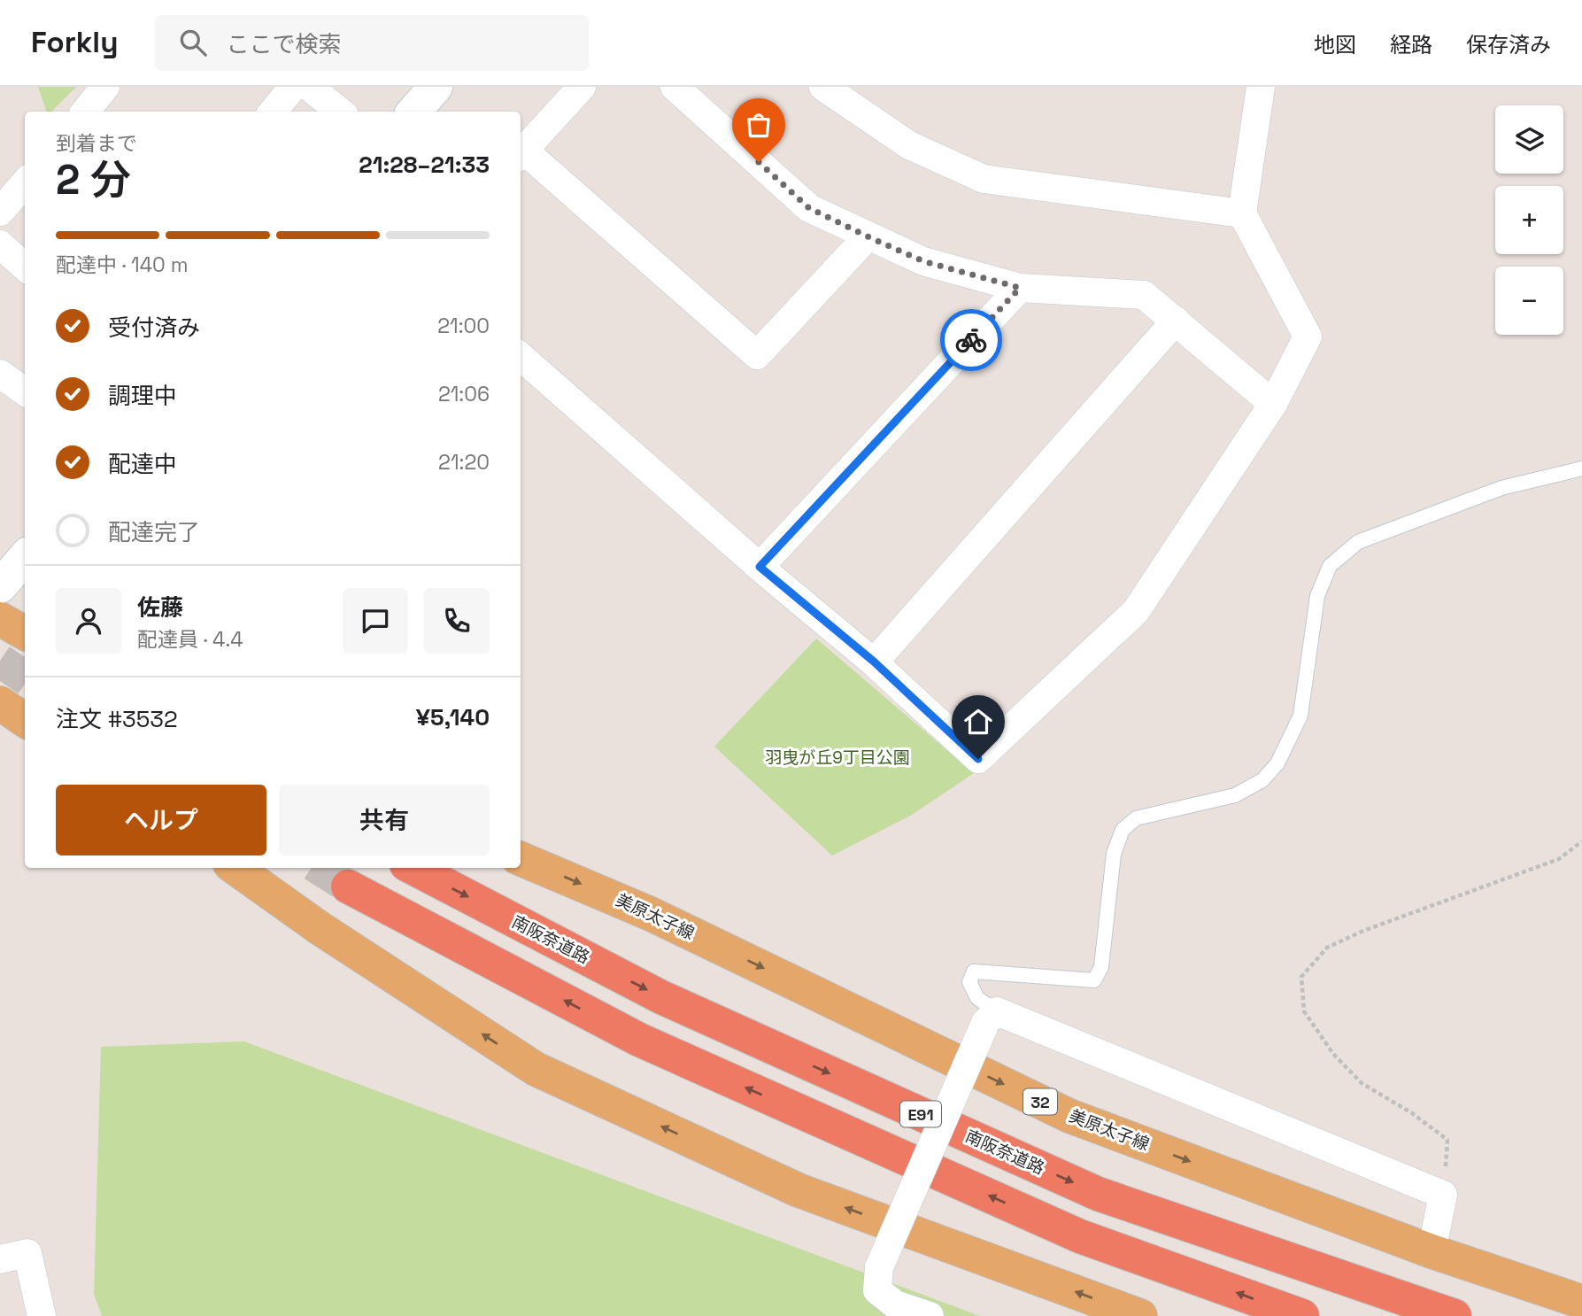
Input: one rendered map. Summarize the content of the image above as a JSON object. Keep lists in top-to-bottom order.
{
  "streets": {
    "highway": ["南阪奈道路", "E91"],
    "main road": ["美原太子線", "32"]
  },
  "parks": ["羽曳が丘9丁目公園"],
  "page": {
    "header": "Forkly",
    "search": "ここで検索",
    "nav": ["地図", "経路", "保存済み"],
    "map_buttons": ["+", "−"],
    "heading": ["2 分", "到着まで", "21:28–21:33"],
    "panel": [
      "佐藤",
      "配達員 · 4.4",
      "注文 #3532",
      "¥5,140"
    ],
    "bar": "配達中 · 140 m",
    "list": [
      ["受付済み", "21:00"],
      ["調理中", "21:06"],
      ["配達中", "21:20"],
      "配達完了"
    ],
    "buttons": ["ヘルプ", "共有"]
  }
}
